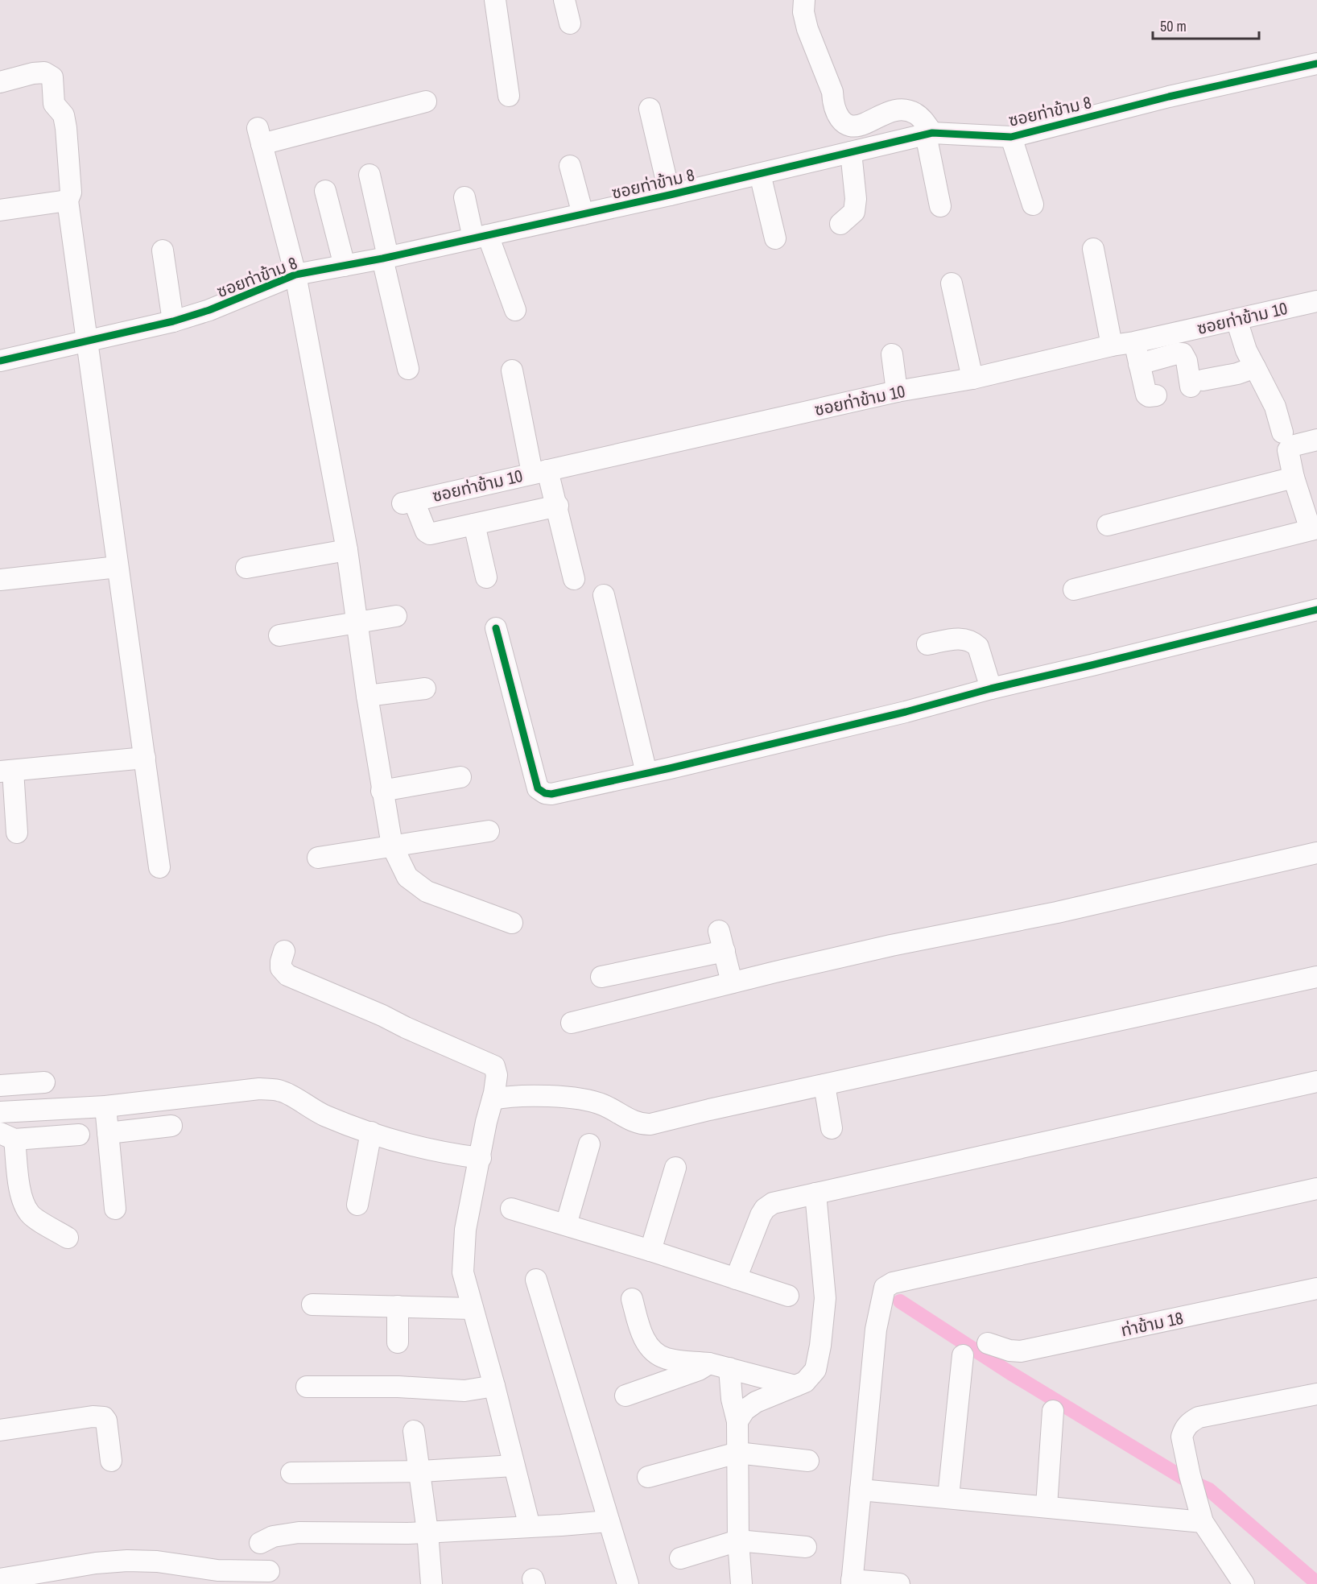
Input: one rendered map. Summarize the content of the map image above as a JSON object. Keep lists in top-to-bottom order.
{
  "streets": {
    "street": ["ซอยท่าข้าม 8", "ซอยท่าข้าม 10", "ท่าข้าม 18"]
  },
  "scale_bar": "50 m"
}
